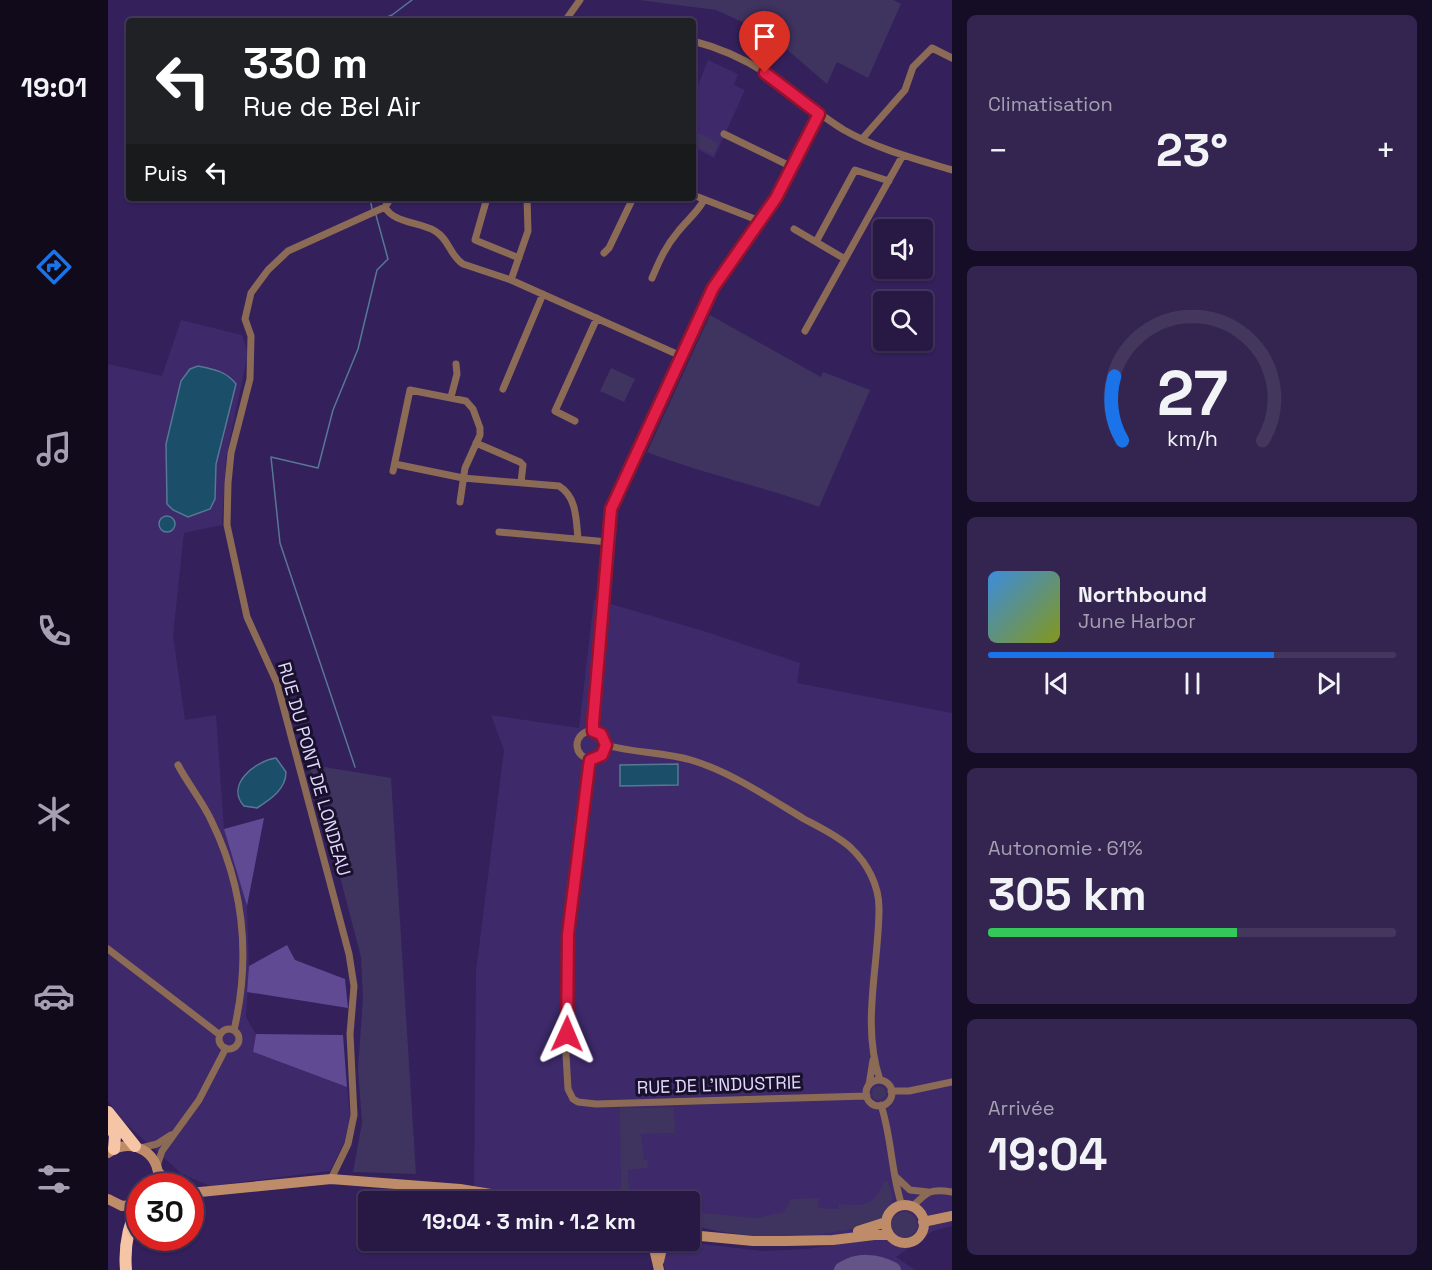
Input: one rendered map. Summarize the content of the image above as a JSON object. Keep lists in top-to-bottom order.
{
  "streets": {
    "street": ["RUE DU PONT DE LONDEAU", "RUE DE L'INDUSTRIE"]
  },
  "page": {
    "tabs": "19:01",
    "tile": [
      "Climatisation",
      ["Autonomie · 61%", "305 km"],
      ["Arrivée", "19:04"]
    ],
    "turn": ["330 m", "Rue de Bel Air"],
    "heat": ["−", "23°", "+"],
    "then": "Puis",
    "song": ["Northbound", "June Harbor"],
    "limit": "30",
    "trip": "19:04 · 3 min · 1.2 km",
    "gauge": ["27", "km/h"]
  }
}
